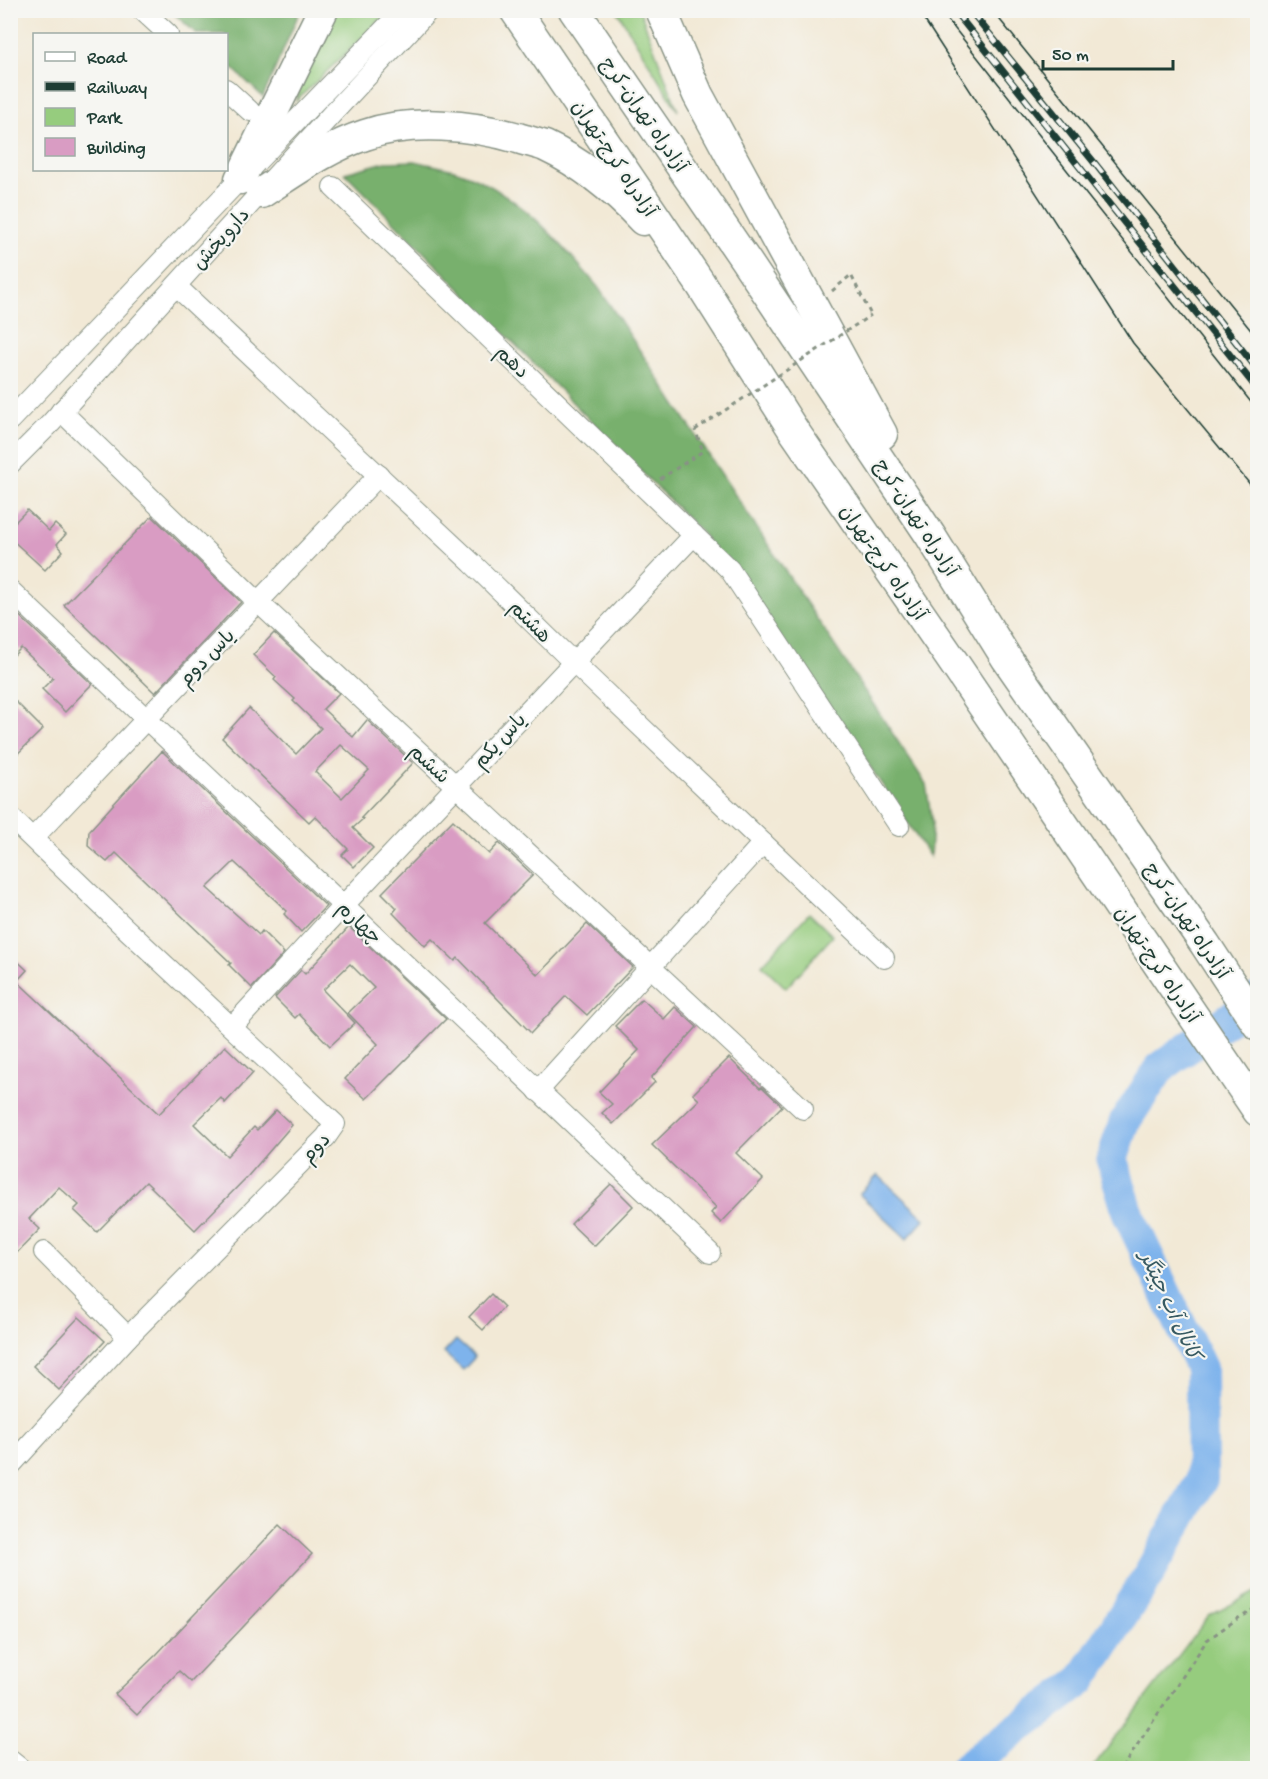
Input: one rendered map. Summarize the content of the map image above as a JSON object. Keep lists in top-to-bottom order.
{
  "streets": {
    "highway": ["آزادراه تهران-کرج", "آزادراه کرج-تهران"],
    "street": [
      "داروپخش",
      "دهم",
      "هشتم",
      "یاس دوم",
      "یاس یکم",
      "ششم",
      "چهارم",
      "دوم"
    ]
  },
  "crossings": [
    ["داروپخش", "هشتم"],
    ["داروپخش", "ششم"],
    ["دهم", "یاس یکم"],
    ["هشتم", "یاس دوم"],
    ["هشتم", "یاس یکم"],
    ["یاس دوم", "ششم"],
    ["یاس دوم", "چهارم"],
    ["یاس دوم", "دوم"],
    ["یاس یکم", "ششم"],
    ["یاس یکم", "چهارم"],
    ["یاس یکم", "دوم"]
  ],
  "water": ["کانال آب چیتگر"],
  "legend": [
    "Road",
    "Railway",
    "Park",
    "Building"
  ],
  "scale_bar": "50 m"
}
